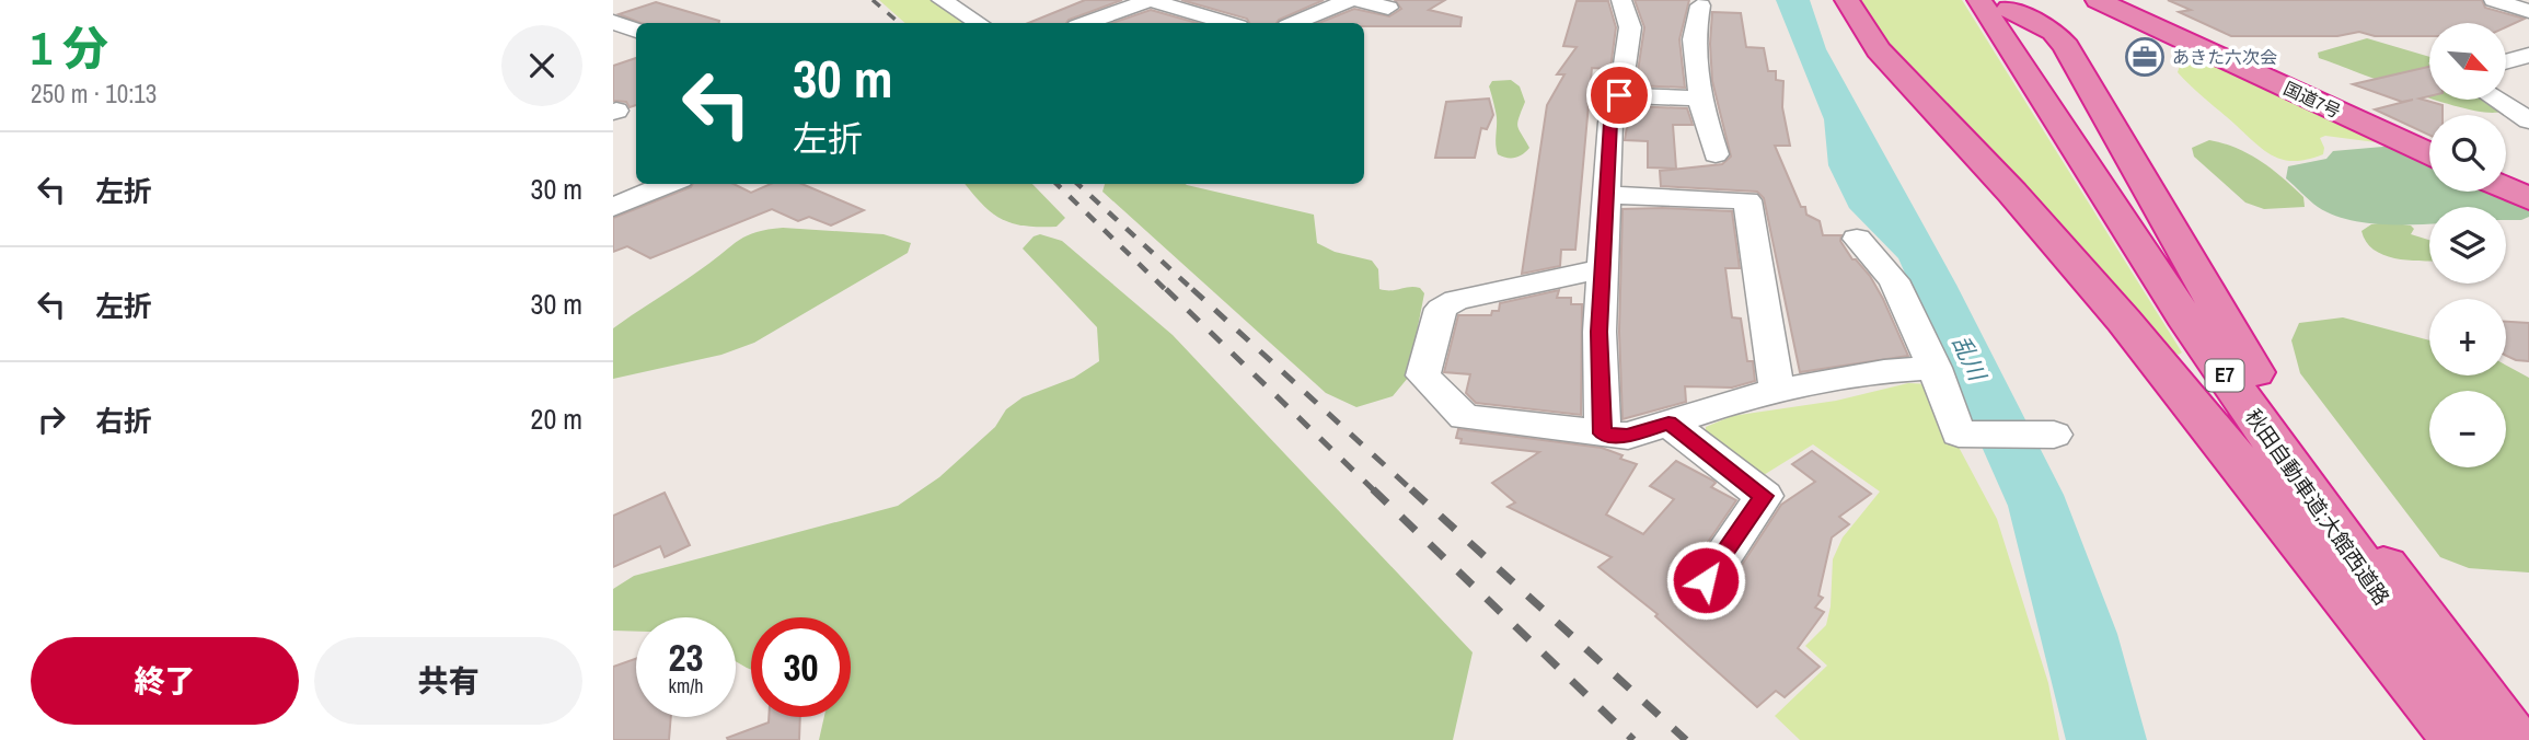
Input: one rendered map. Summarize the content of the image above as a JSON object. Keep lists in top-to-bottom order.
{
  "streets": {
    "highway": ["国道7号", "E7", "秋田自動車道;大館西道路"]
  },
  "water": ["乱川"],
  "places": {
    "office": ["あきた六次会"]
  },
  "north": "bottom right",
  "page": {
    "heading": ["1 分", "250 m · 10:13"],
    "map_buttons": ["+", "−"],
    "turn": ["30 m", "左折"],
    "list": [
      {
        "name": "左折",
        "value": "30 m"
      },
      {
        "name": "左折",
        "value": "30 m"
      },
      {
        "name": "右折",
        "value": "20 m"
      }
    ],
    "speed": "23 km/h",
    "limit": "30",
    "buttons": ["終了", "共有"]
  }
}
